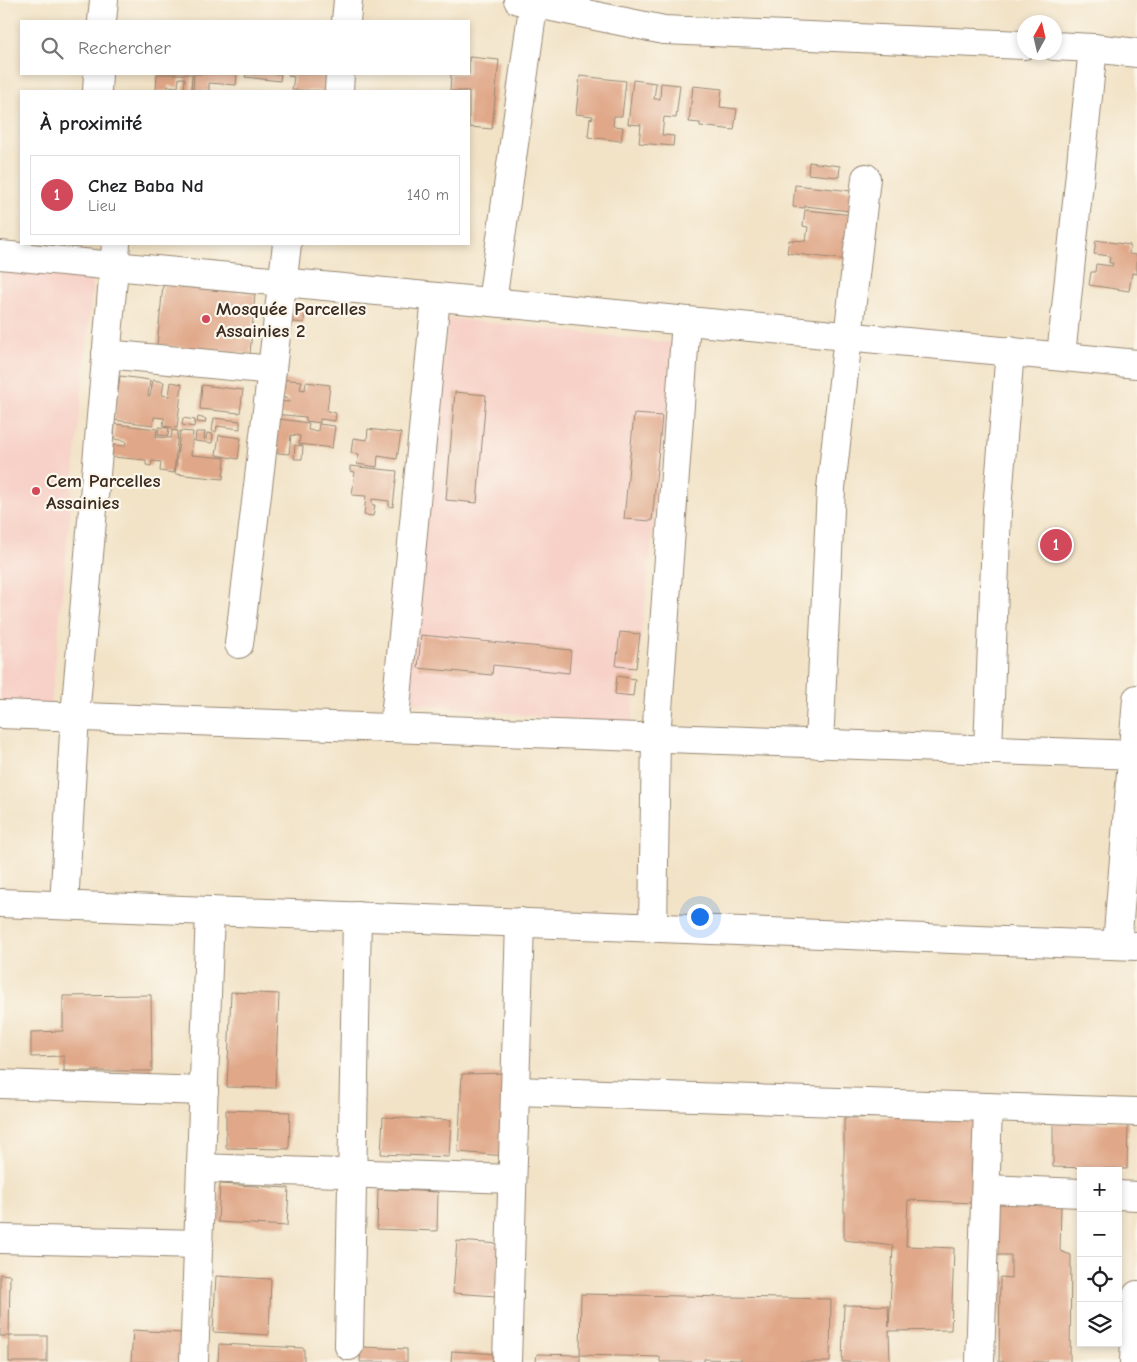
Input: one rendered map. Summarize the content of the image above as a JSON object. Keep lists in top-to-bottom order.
{
  "places": ["Mosquée Parcelles Assainies 2", "Cem Parcelles Assainies"],
  "north": "top",
  "page": {
    "search": "Rechercher",
    "heading": "À proximité",
    "list": [
      {
        "mark": "1",
        "name": "Chez Baba Nd",
        "note": "Lieu",
        "value": "140 m"
      }
    ],
    "pins": "1",
    "map_buttons": ["+", "−"]
  }
}
